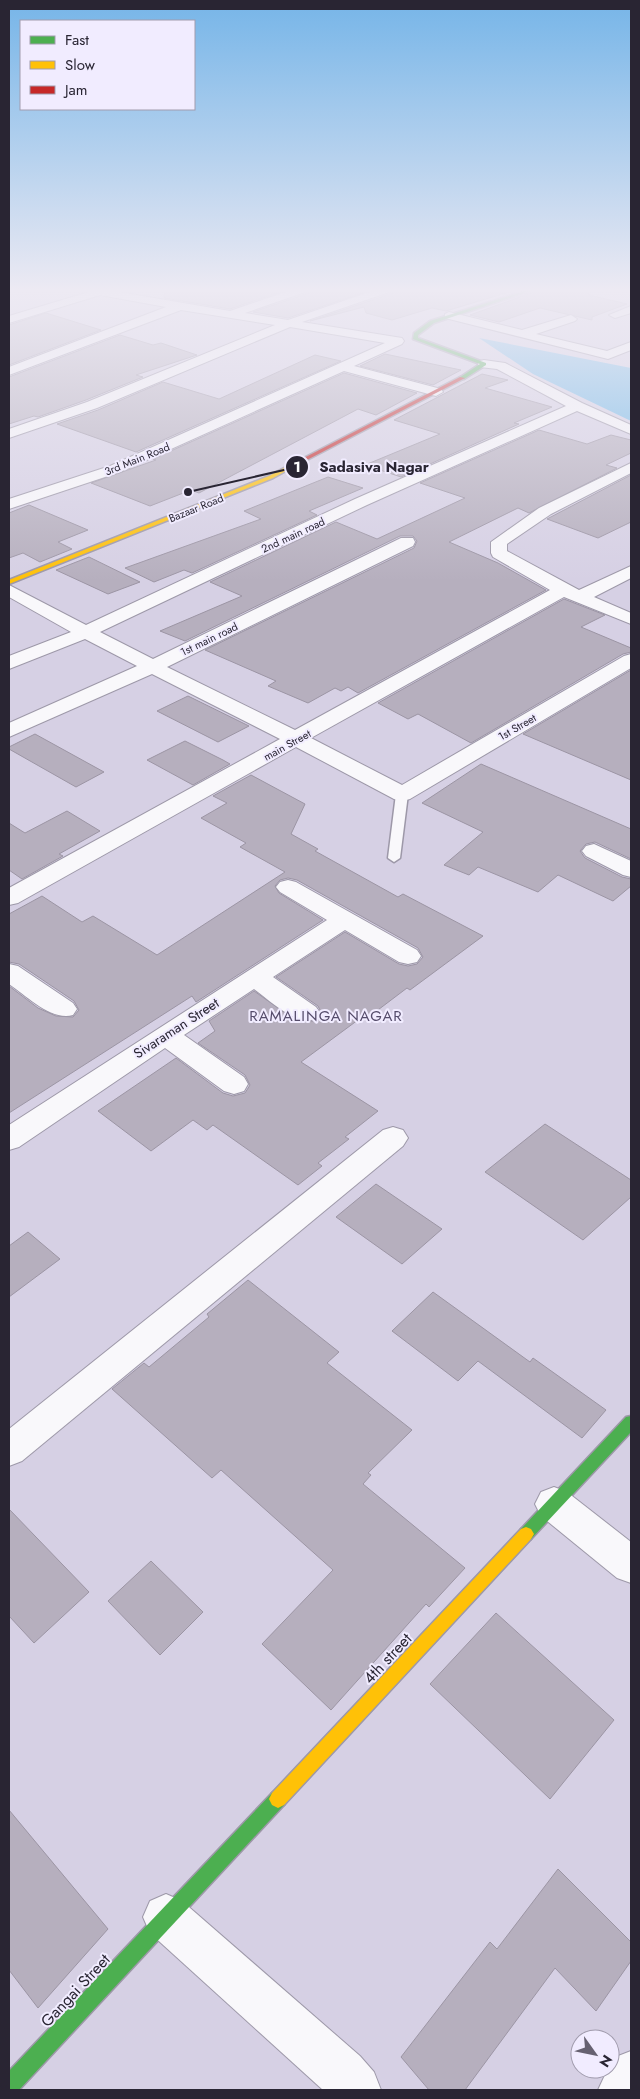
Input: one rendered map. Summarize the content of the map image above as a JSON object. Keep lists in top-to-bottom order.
{
  "streets": {
    "main road": ["Bazaar Road", "4th street", "Gangai Street"],
    "street": [
      "3rd Main Road",
      "2nd main road",
      "1st main road",
      "1st Street",
      "main Street",
      "Sivaraman Street"
    ]
  },
  "crossings": [
    ["4th street", "Gangai Street"]
  ],
  "districts": ["RAMALINGA NAGAR"],
  "places": ["Sadasiva Nagar"],
  "legend": ["Fast", "Slow", "Jam"],
  "north": "bottom right"
}
